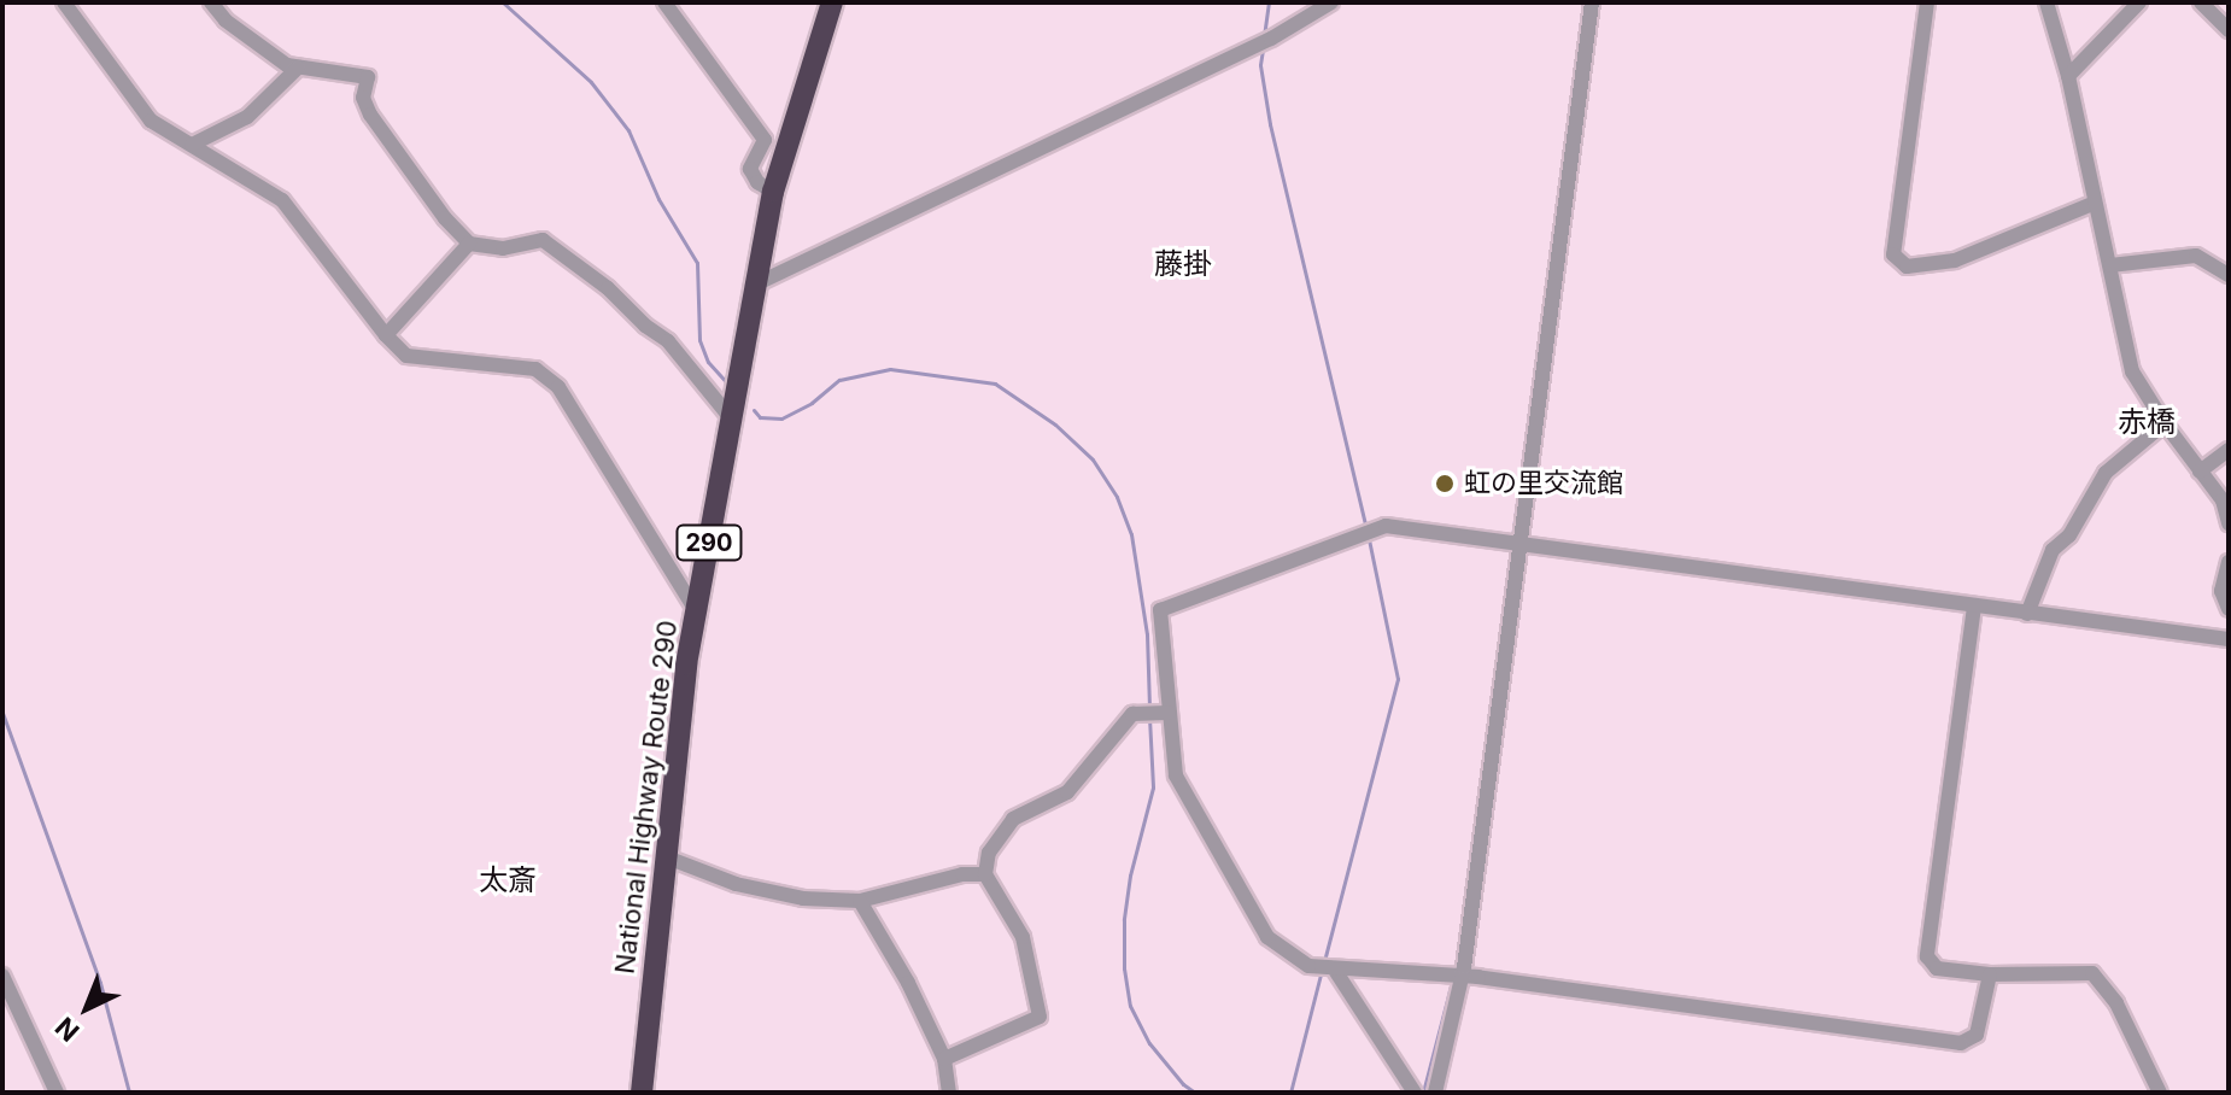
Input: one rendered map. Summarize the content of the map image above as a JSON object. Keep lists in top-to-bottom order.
{
  "streets": {
    "highway": ["290", "National Highway Route 290"]
  },
  "districts": ["藤掛", "赤橋", "太斎"],
  "places": ["虹の里交流館"],
  "north": "bottom left"
}
